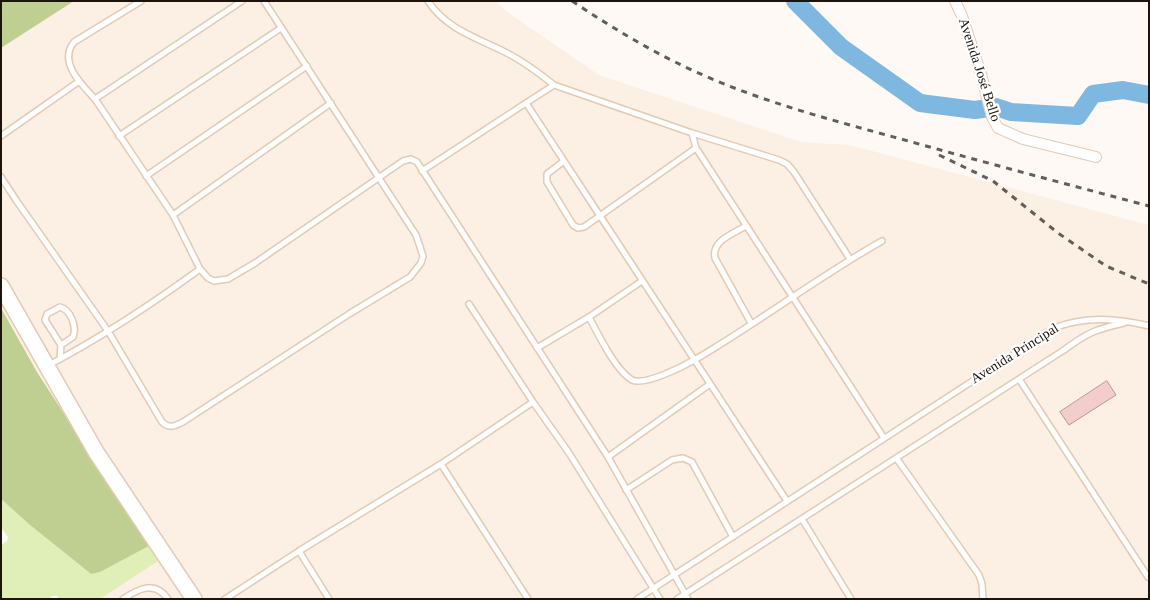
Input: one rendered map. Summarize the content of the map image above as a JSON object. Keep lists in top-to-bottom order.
{
  "streets": {
    "street": ["Avenida José Bello"],
    "lane": ["Avenida Principal"]
  }
}
